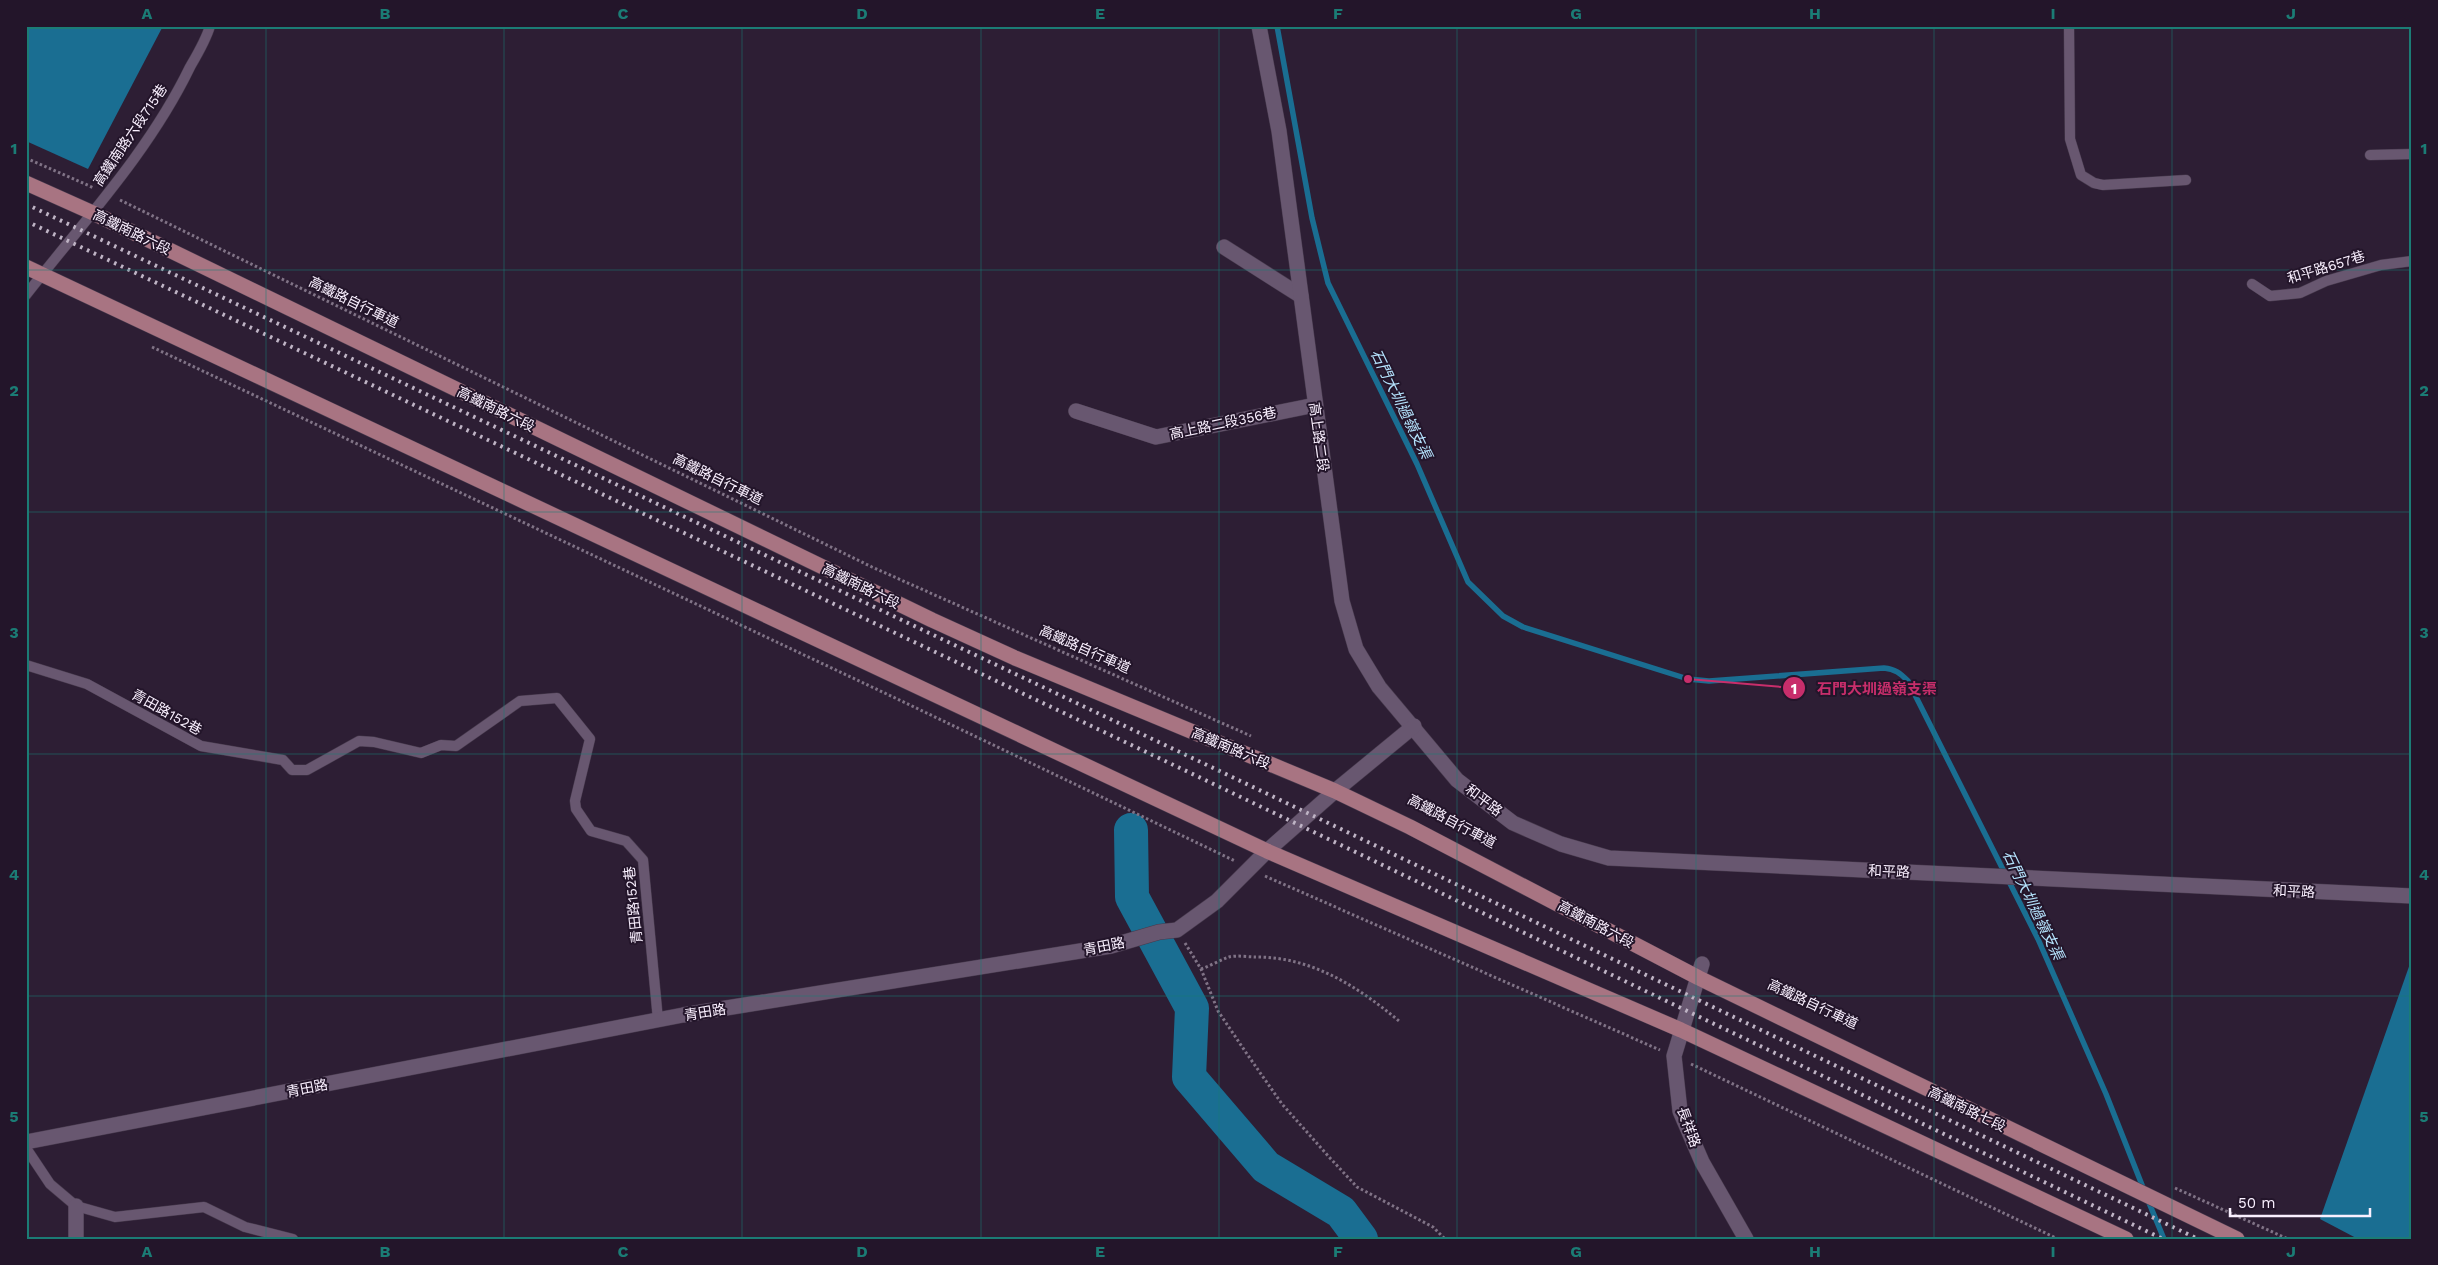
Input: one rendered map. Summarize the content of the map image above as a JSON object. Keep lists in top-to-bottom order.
{
  "streets": {
    "main road": ["高鐵南路六段", "高鐵南路七段"],
    "street": [
      "高上路二段356巷",
      "高上路二段",
      "和平路",
      "青田路",
      "長祥路"
    ],
    "lane": ["高鐵南路六段715巷", "和平路657巷", "青田路152巷"],
    "path": ["高鐵路自行車道"]
  },
  "crossings": [
    ["高鐵南路六段715巷", "高鐵南路六段"],
    ["高鐵南路六段715巷", "高鐵路自行車道"],
    ["高鐵南路六段", "青田路"],
    ["高鐵南路六段", "高鐵南路七段"],
    ["高鐵南路六段", "長祥路"],
    ["高上路二段356巷", "高上路二段"],
    ["高上路二段", "和平路"],
    ["青田路152巷", "青田路"],
    ["高鐵南路七段", "長祥路"]
  ],
  "water": ["石門大圳過嶺支渠"],
  "places": ["石門大圳過嶺支渠"],
  "scale_bar": "50 m",
  "grid": {
    "columns": [
      "A",
      "B",
      "C",
      "D",
      "E",
      "F",
      "G",
      "H",
      "I",
      "J"
    ],
    "rows": [
      "1",
      "2",
      "3",
      "4",
      "5"
    ]
  }
}
